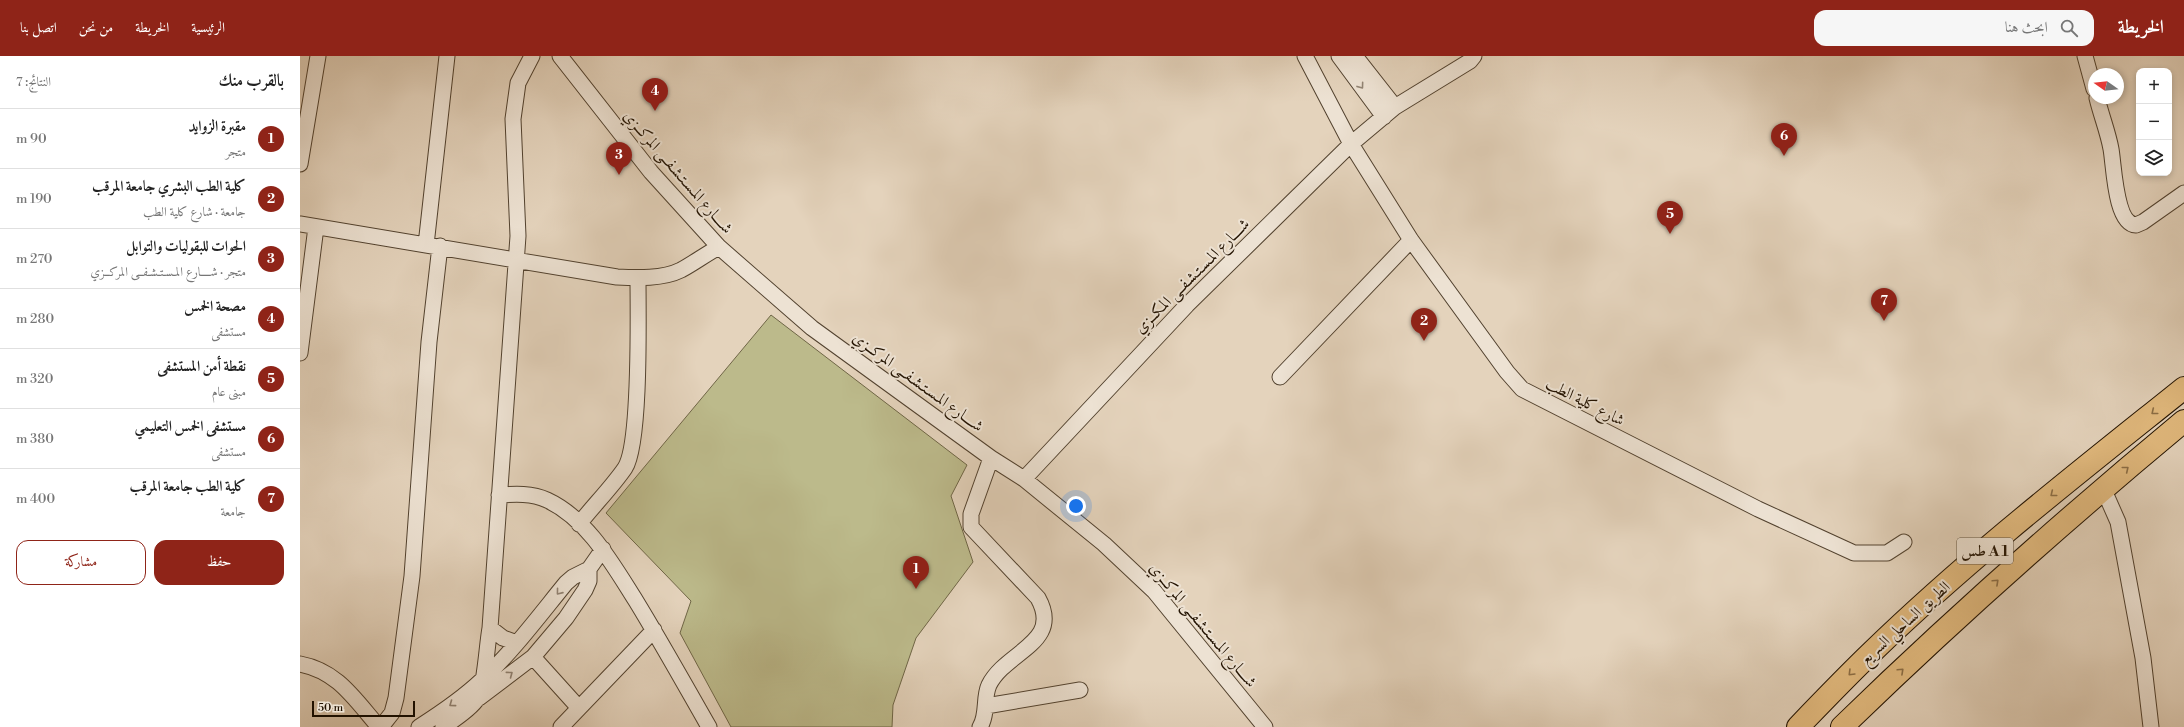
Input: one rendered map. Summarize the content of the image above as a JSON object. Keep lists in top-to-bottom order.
{
  "streets": {
    "highway": ["طس A 1", "الطريق الساحلي السريع"],
    "street": ["شــــارع المـسـتـشـفــى المركــزي", "شــــارع المـسـتـشـفــى المكــزي", "شارع كلية الطب"]
  },
  "crossings": [
    ["شــــارع المـسـتـشـفــى المركــزي", "شــــارع المـسـتـشـفــى المكــزي"],
    ["شــــارع المـسـتـشـفــى المكــزي", "شارع كلية الطب"]
  ],
  "scale_bar": "50 m",
  "north": "left",
  "page": {
    "header": "الخريطة",
    "search": "ابحث هنا",
    "nav": [
      "الرئيسية",
      "الخريطة",
      "من نحن",
      "اتصل بنا"
    ],
    "heading": ["بالقرب منك", "النتائج: 7"],
    "map_buttons": ["+", "−"],
    "pins": [
      "4",
      "6",
      "3",
      "5",
      "7",
      "2",
      "1"
    ],
    "list": [
      {
        "mark": "1",
        "name": "مقبرة الزوايد",
        "note": "متجر",
        "value": "90 m"
      },
      {
        "mark": "2",
        "name": "كلية الطب البشري جامعة المرقب",
        "note": "جامعة · شارع كلية الطب",
        "value": "190 m"
      },
      {
        "mark": "3",
        "name": "الحوات للبقوليات والتوابل",
        "note": "متجر · شــــارع المـسـتـشـفــى المركــزي",
        "value": "270 m"
      },
      {
        "mark": "4",
        "name": "مصحة الخمس",
        "note": "مستشفى",
        "value": "280 m"
      },
      {
        "mark": "5",
        "name": "نقطة أمن المستشفى",
        "note": "مبنى عام",
        "value": "320 m"
      },
      {
        "mark": "6",
        "name": "مستشفى الخمس التعليمي",
        "note": "مستشفى",
        "value": "380 m"
      },
      {
        "mark": "7",
        "name": "كلية الطب جامعة المرقب",
        "note": "جامعة",
        "value": "400 m"
      }
    ],
    "buttons": ["حفظ", "مشاركة"],
    "scale": "50 m"
  }
}
